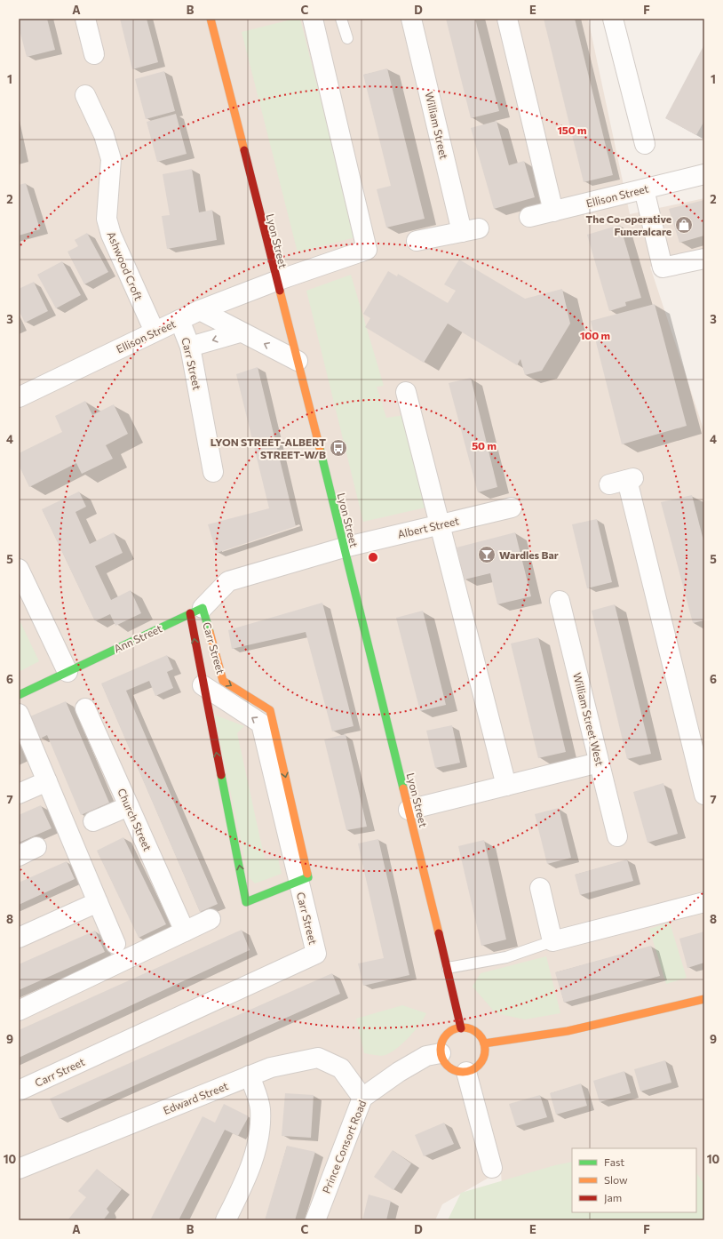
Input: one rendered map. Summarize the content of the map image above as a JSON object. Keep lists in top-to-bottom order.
{
  "streets": {
    "main road": ["Lyon Street", "Carr Street", "Ann Street"],
    "street": [
      "William Street",
      "Ellison Street",
      "Ashwood Croft",
      "Albert Street",
      "William Street West",
      "Church Street",
      "Edward Street",
      "Prince Consort Road"
    ]
  },
  "crossings": [
    ["Ellison Street", "Lyon Street"],
    ["Ellison Street", "Ashwood Croft"],
    ["Ellison Street", "Carr Street"],
    ["Lyon Street", "Albert Street"],
    ["Lyon Street", "Prince Consort Road"],
    ["Carr Street", "Albert Street"],
    ["Carr Street", "Ann Street"],
    ["Albert Street", "Ann Street"],
    ["Edward Street", "Prince Consort Road"]
  ],
  "places": {
    "shop": ["The Co-operative Funeralcare"],
    "bus stop": ["LYON STREET-ALBERT STREET-W/B"],
    "bar": ["Wardles Bar"]
  },
  "legend": ["Fast", "Slow", "Jam"],
  "grid": {
    "columns": [
      "A",
      "B",
      "C",
      "D",
      "E",
      "F"
    ],
    "rows": [
      "1",
      "2",
      "3",
      "4",
      "5",
      "6",
      "7",
      "8",
      "9",
      "10"
    ]
  },
  "rings": ["150 m", "100 m", "50 m"]
}
